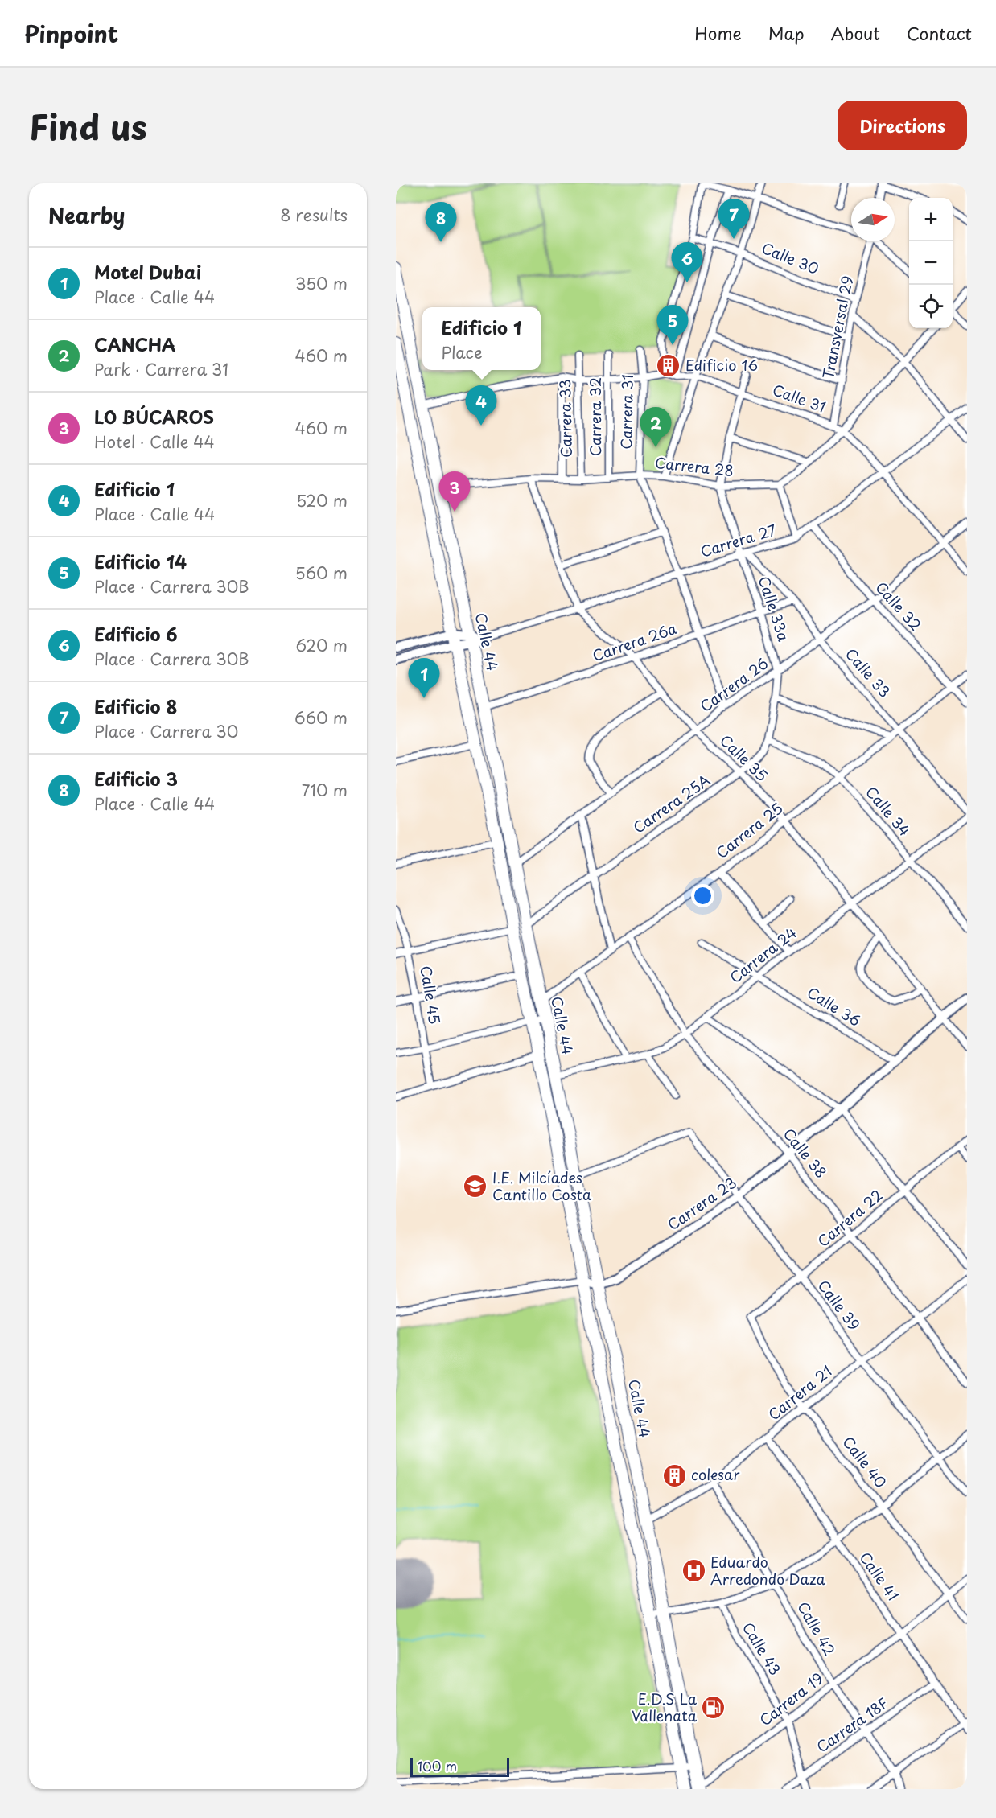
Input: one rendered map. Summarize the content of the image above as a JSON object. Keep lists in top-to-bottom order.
{
  "streets": {
    "main road": ["Calle 44"],
    "street": [
      "Calle 30",
      "Transversal 29",
      "Calle 31",
      "Carrera 31",
      "Carrera 32",
      "Carrera 33",
      "Carrera 28",
      "Carrera 27",
      "Calle 32",
      "Calle 33a",
      "Carrera 26a",
      "Calle 33",
      "Carrera 26",
      "Calle 35",
      "Carrera 25A",
      "Calle 34",
      "Carrera 25",
      "Carrera 24",
      "Calle 45",
      "Calle 36",
      "Calle 38",
      "Carrera 23",
      "Carrera 22",
      "Calle 39",
      "Carrera 21",
      "Calle 40",
      "Calle 41",
      "Calle 42",
      "Calle 43",
      "Carrera 19",
      "Carrera 18F"
    ]
  },
  "crossings": [
    ["Calle 30", "Transversal 29"],
    ["Transversal 29", "Calle 31"],
    ["Calle 31", "Carrera 31"],
    ["Calle 31", "Carrera 32"],
    ["Calle 31", "Carrera 33"],
    ["Calle 31", "Carrera 27"],
    ["Calle 31", "Calle 44"],
    ["Calle 31", "Carrera 26"],
    ["Carrera 31", "Carrera 28"],
    ["Carrera 32", "Carrera 28"],
    ["Carrera 33", "Carrera 28"],
    ["Carrera 28", "Calle 44"],
    ["Carrera 28", "Calle 33"],
    ["Carrera 27", "Calle 32"],
    ["Carrera 27", "Calle 33a"],
    ["Carrera 27", "Calle 44"],
    ["Carrera 27", "Calle 33"],
    ["Carrera 27", "Calle 35"],
    ["Calle 32", "Carrera 26"],
    ["Calle 32", "Carrera 25"],
    ["Calle 33a", "Carrera 26a"],
    ["Calle 33a", "Calle 33"],
    ["Calle 33a", "Carrera 26"],
    ["Calle 33a", "Carrera 25A"],
    ["Calle 44", "Carrera 26a"],
    ["Calle 44", "Carrera 26"],
    ["Calle 44", "Carrera 25A"],
    ["Calle 44", "Carrera 25"],
    ["Calle 44", "Carrera 24"],
    ["Calle 44", "Carrera 23"],
    ["Calle 44", "Calle 39"],
    ["Calle 44", "Carrera 21"],
    ["Calle 44", "Carrera 19"],
    ["Carrera 26a", "Calle 33"],
    ["Carrera 26a", "Calle 35"],
    ["Calle 33", "Carrera 26"],
    ["Calle 33", "Carrera 25"],
    ["Carrera 26", "Calle 35"],
    ["Carrera 26", "Carrera 25A"],
    ["Calle 35", "Carrera 25A"],
    ["Calle 35", "Carrera 25"],
    ["Calle 35", "Carrera 24"],
    ["Calle 35", "Carrera 23"],
    ["Carrera 25A", "Calle 34"],
    ["Calle 34", "Carrera 25"],
    ["Calle 34", "Carrera 24"],
    ["Carrera 25", "Calle 38"],
    ["Carrera 24", "Calle 36"],
    ["Carrera 24", "Calle 38"],
    ["Calle 36", "Carrera 23"],
    ["Calle 38", "Carrera 23"],
    ["Calle 38", "Carrera 22"],
    ["Calle 38", "Carrera 21"],
    ["Carrera 23", "Calle 39"],
    ["Carrera 22", "Calle 39"],
    ["Carrera 22", "Calle 40"],
    ["Calle 39", "Carrera 21"],
    ["Carrera 21", "Calle 40"],
    ["Carrera 21", "Calle 41"],
    ["Carrera 21", "Calle 42"],
    ["Calle 40", "Carrera 19"],
    ["Calle 41", "Carrera 19"],
    ["Calle 41", "Carrera 18F"],
    ["Calle 42", "Carrera 19"],
    ["Calle 42", "Carrera 18F"],
    ["Calle 43", "Carrera 19"],
    ["Calle 43", "Carrera 18F"]
  ],
  "places": {
    "building": ["Edificio 16", "colesar"],
    "school or university": ["I.E. Milcíades Cantillo Costa"],
    "hospital": ["Eduardo Arredondo Daza"],
    "fuel station": ["E.D.S La Vallenata"]
  },
  "scale_bar": "100 m",
  "north": "right",
  "page": {
    "header": "Pinpoint",
    "nav": [
      "Home",
      "Map",
      "About",
      "Contact"
    ],
    "title": "Find us",
    "buttons": "Directions",
    "heading": ["Nearby", "8 results"],
    "map_buttons": ["+", "−"],
    "pins": [
      "7",
      "8",
      "6",
      "5",
      "4",
      "2",
      "3",
      "1"
    ],
    "list": [
      {
        "mark": "1",
        "name": "Motel Dubai",
        "note": "Place · Calle 44",
        "value": "350 m"
      },
      {
        "mark": "2",
        "name": "CANCHA",
        "note": "Park · Carrera 31",
        "value": "460 m"
      },
      {
        "mark": "3",
        "name": "LO BÚCAROS",
        "note": "Hotel · Calle 44",
        "value": "460 m"
      },
      {
        "mark": "4",
        "name": "Edificio 1",
        "note": "Place · Calle 44",
        "value": "520 m"
      },
      {
        "mark": "5",
        "name": "Edificio 14",
        "note": "Place · Carrera 30B",
        "value": "560 m"
      },
      {
        "mark": "6",
        "name": "Edificio 6",
        "note": "Place · Carrera 30B",
        "value": "620 m"
      },
      {
        "mark": "7",
        "name": "Edificio 8",
        "note": "Place · Carrera 30",
        "value": "660 m"
      },
      {
        "mark": "8",
        "name": "Edificio 3",
        "note": "Place · Calle 44",
        "value": "710 m"
      }
    ],
    "popup": ["Edificio 1", "Place"],
    "scale": "100 m"
  }
}
